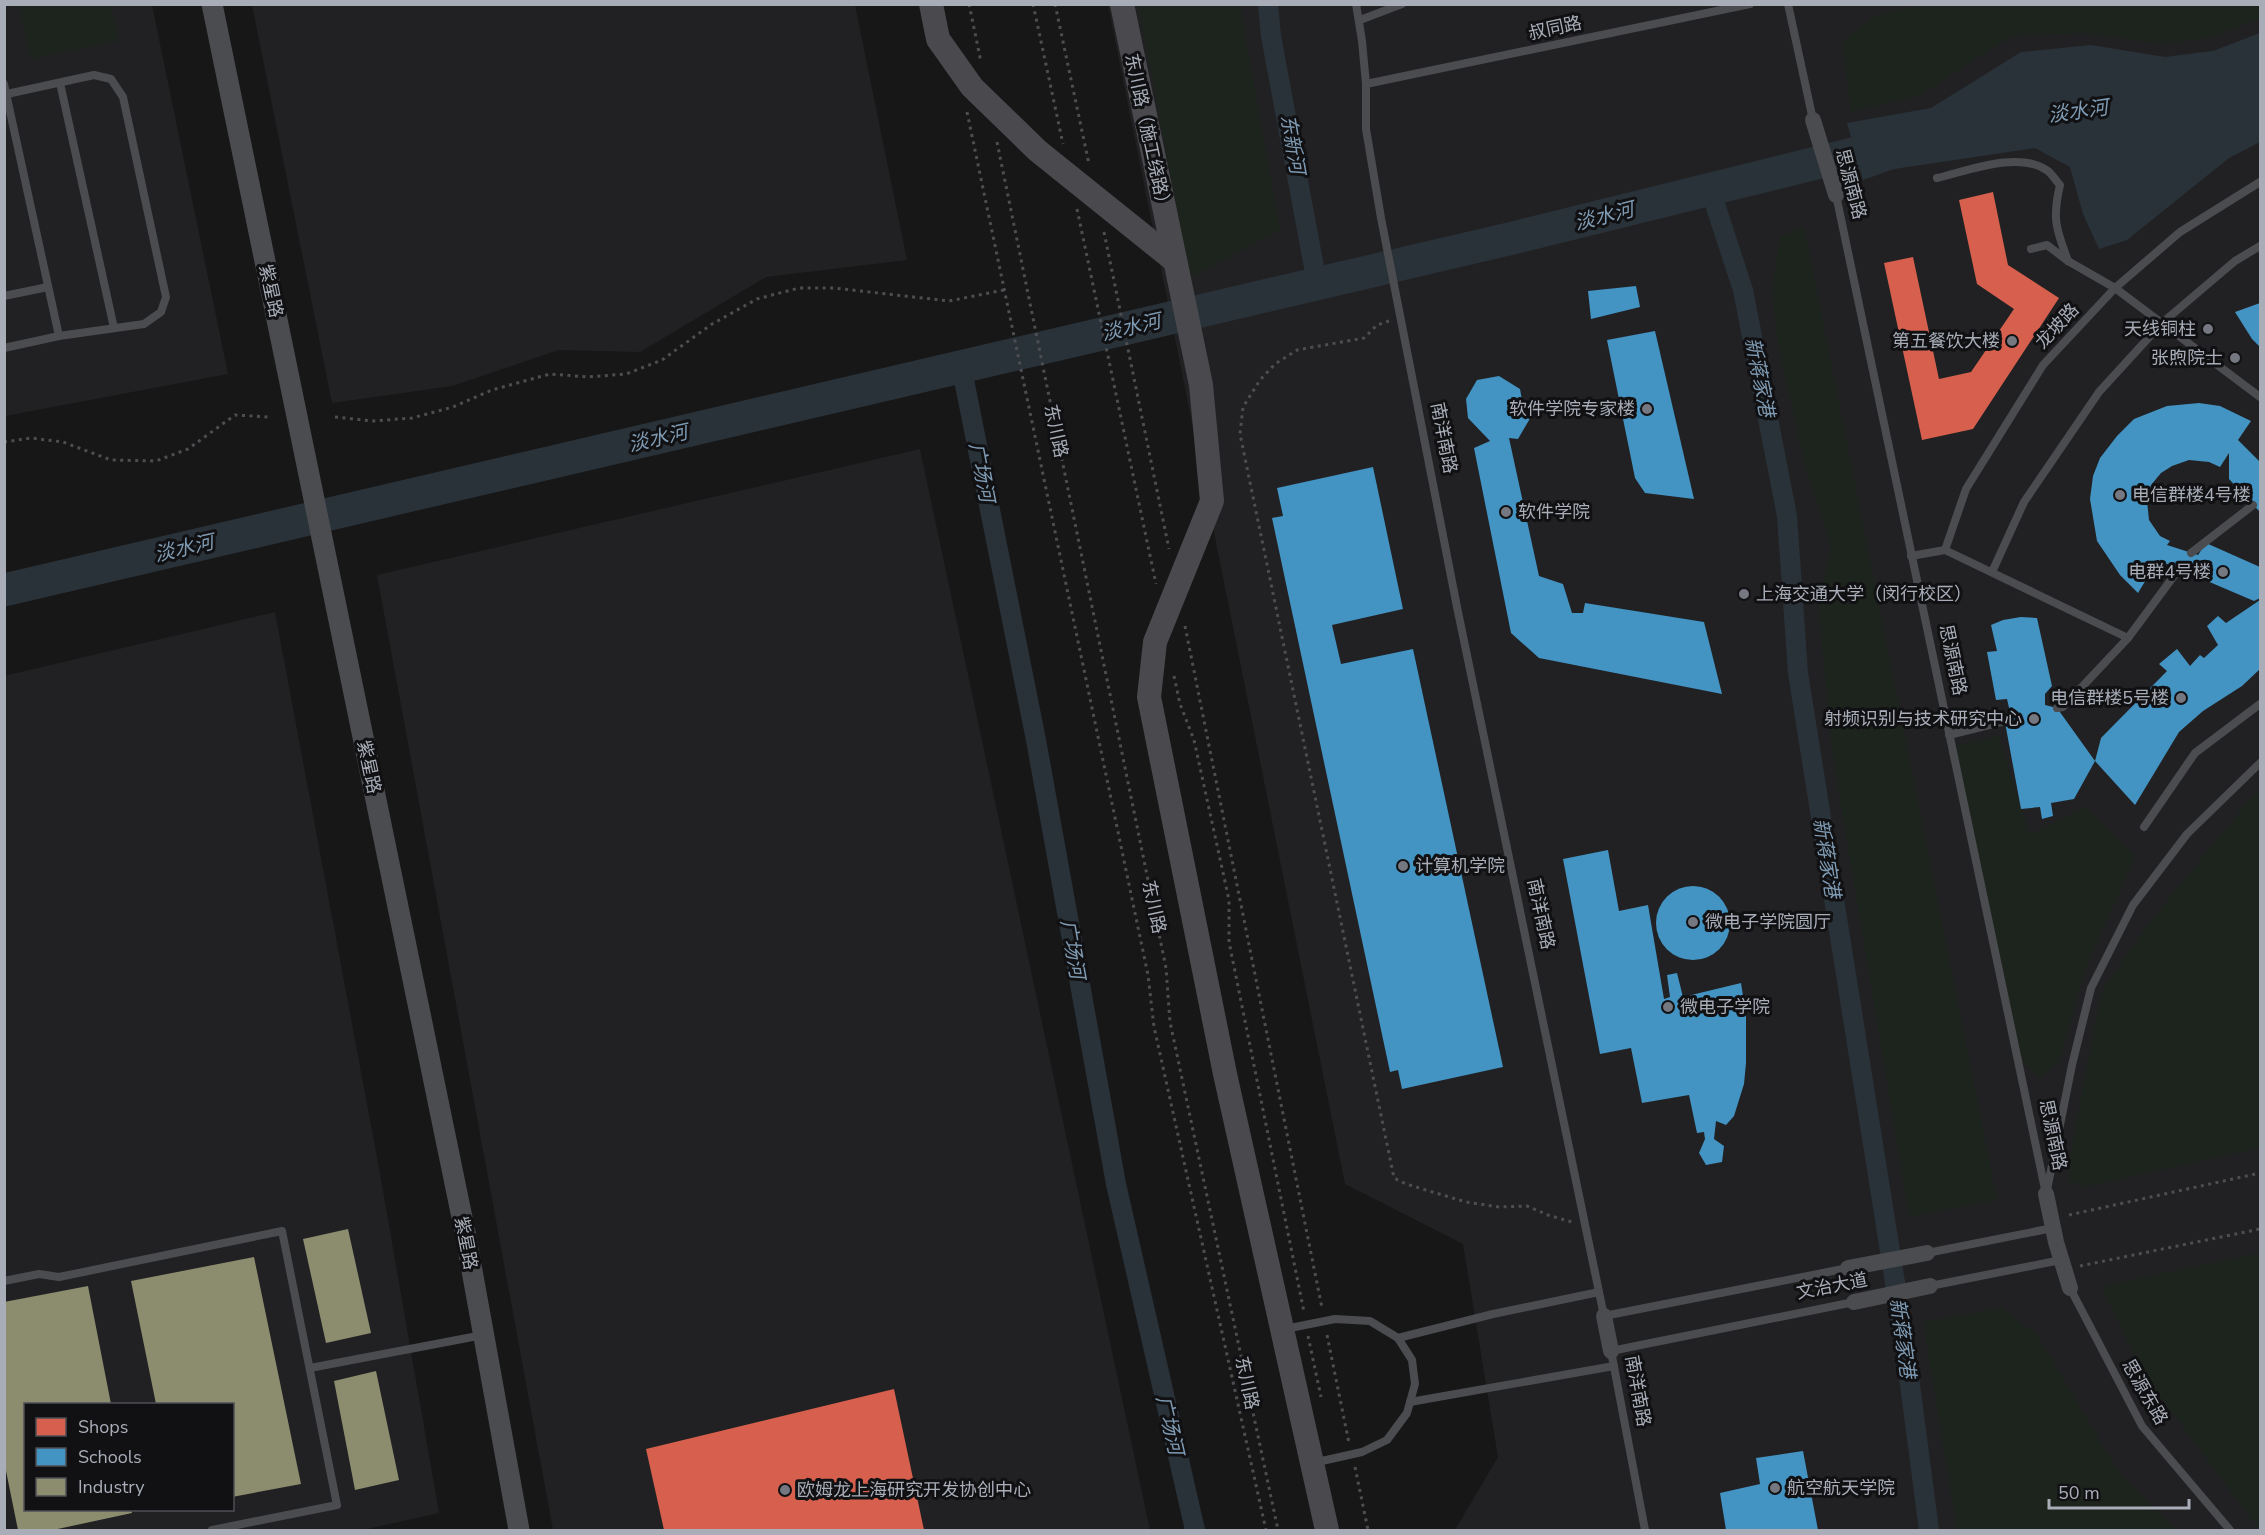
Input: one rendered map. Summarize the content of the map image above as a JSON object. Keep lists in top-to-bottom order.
{
  "streets": {
    "main road": ["东川路（施工绕路）", "东川路"],
    "street": [
      "思源南路",
      "紫星路",
      "南洋南路",
      "文治大道"
    ],
    "lane": ["叔同路", "龙坡路", "思源东路"]
  },
  "crossings": [
    ["叔同路", "南洋南路"],
    ["东川路（施工绕路）", "东川路"],
    ["思源南路", "文治大道"],
    ["思源南路", "思源东路"],
    ["南洋南路", "文治大道"]
  ],
  "water": [
    "淡水河",
    "东新河",
    "新蒋家港",
    "广场河"
  ],
  "places": [
    "天线铜柱",
    "第五餐饮大楼",
    "张煦院士",
    "软件学院专家楼",
    "电信群楼4号楼",
    "软件学院",
    "电群4号楼",
    "上海交通大学（闵行校区）",
    "电信群楼5号楼",
    "射频识别与技术研究中心",
    "计算机学院",
    "微电子学院圆厅",
    "微电子学院",
    "航空航天学院",
    "欧姆龙上海研究开发协创中心"
  ],
  "legend": ["Shops", "Schools", "Industry"],
  "scale_bar": "50 m"
}
